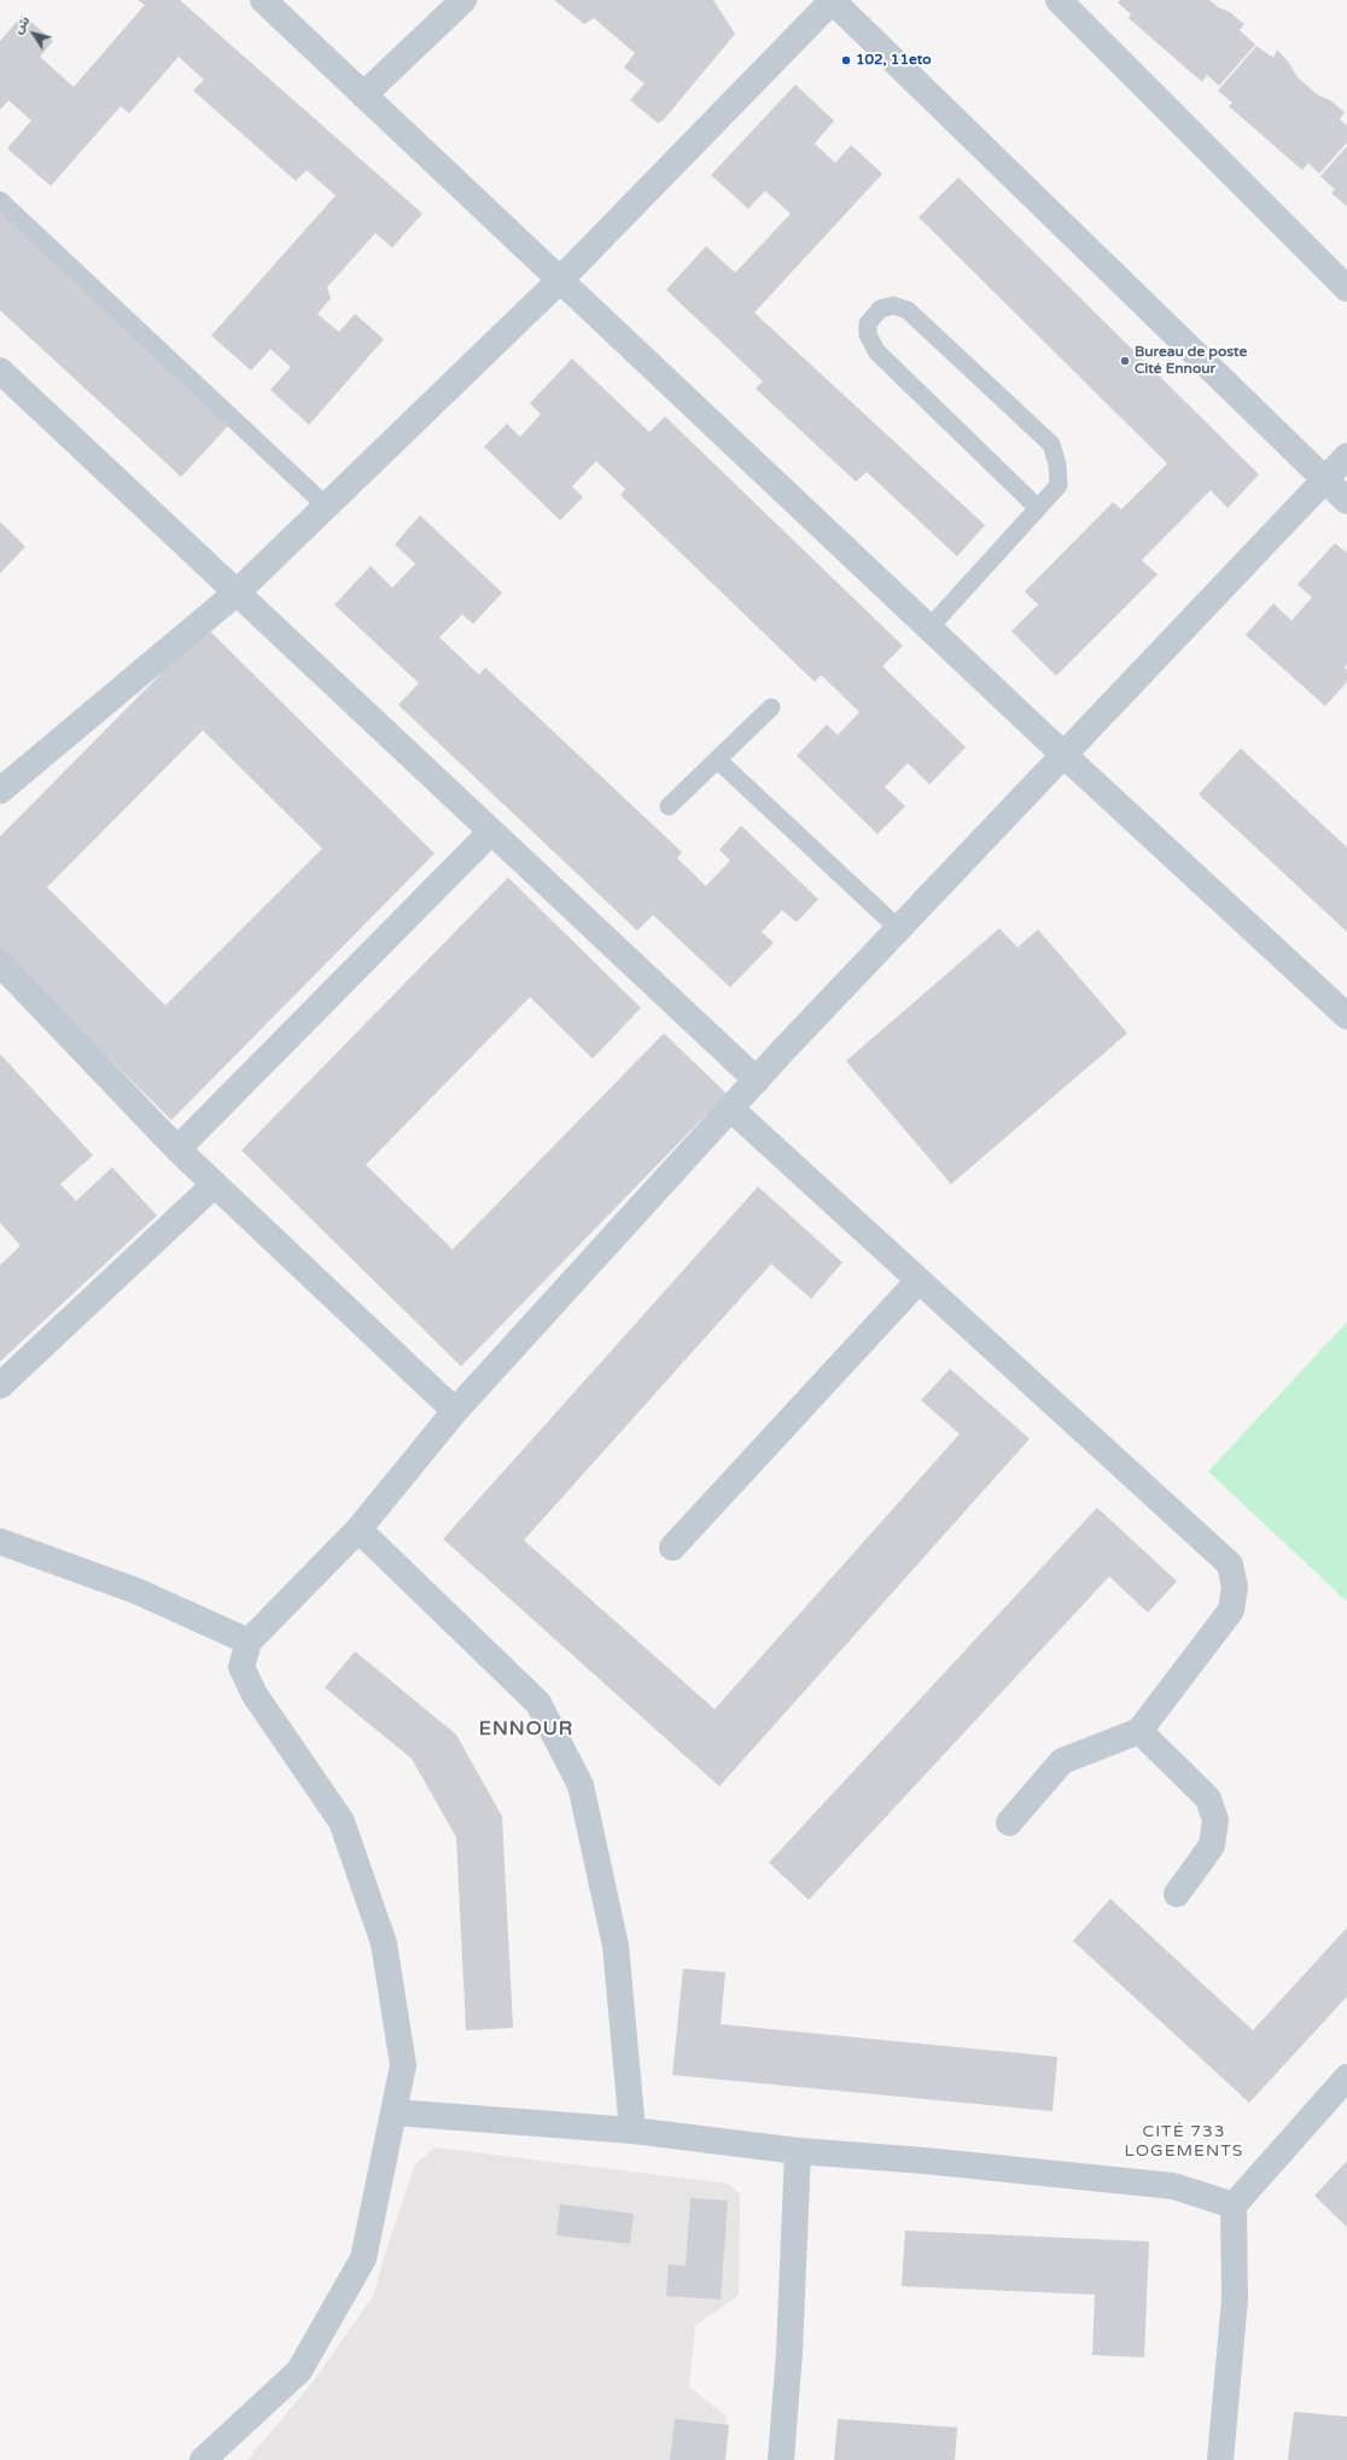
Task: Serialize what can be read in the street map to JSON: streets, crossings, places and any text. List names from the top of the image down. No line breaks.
{"districts":["ENNOUR","CITÉ 733 LOGEMENTS"],"places":["102, 11eto","Bureau de poste Cité Ennour"],"north":"top left"}
